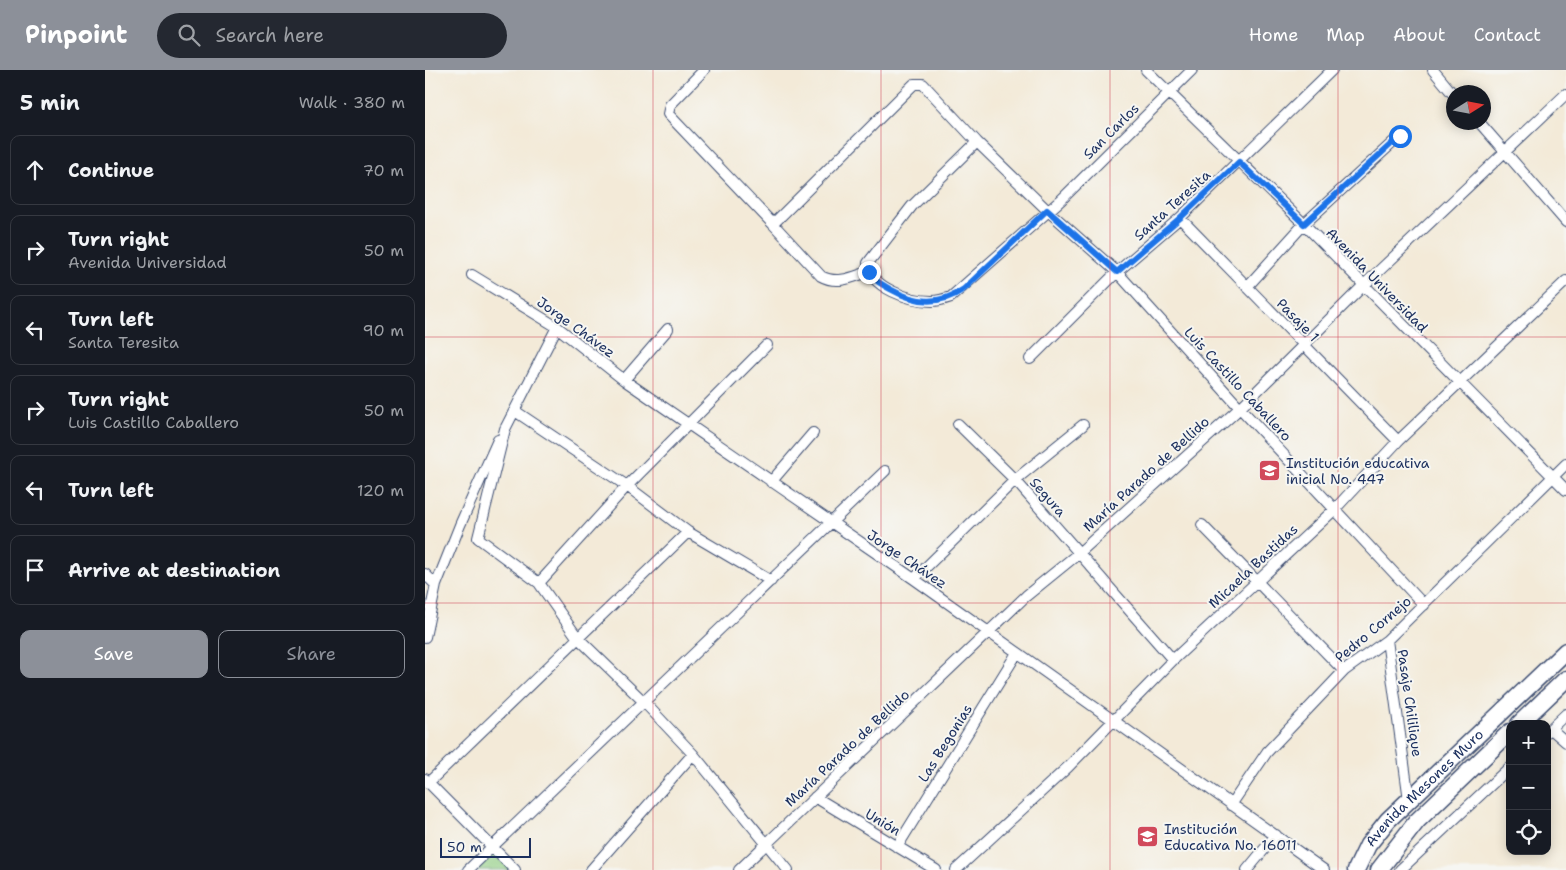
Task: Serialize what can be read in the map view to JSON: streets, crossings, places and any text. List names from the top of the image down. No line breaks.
{"streets":{"highway":["Avenida Mesones Muro"],"street":["San Carlos","Santa Teresita","Avenida Universidad","Pasaje 1","Jorge Chávez","Luis Castillo Caballero","María Parado de Bellido","Segura","Micaela Bastidas","Pedro Cornejo","Pasaje Chililique","Las Begonias","Unión"]},"crossings":[["San Carlos","Avenida Universidad"],["San Carlos","Luis Castillo Caballero"],["Santa Teresita","Avenida Universidad"],["Santa Teresita","Pasaje 1"],["Santa Teresita","Luis Castillo Caballero"],["Avenida Universidad","María Parado de Bellido"],["Avenida Universidad","Micaela Bastidas"],["Avenida Universidad","Pedro Cornejo"],["Pasaje 1","María Parado de Bellido"],["Pasaje 1","Micaela Bastidas"],["Jorge Chávez","María Parado de Bellido"],["Jorge Chávez","Micaela Bastidas"],["Jorge Chávez","Pedro Cornejo"],["Jorge Chávez","Las Begonias"],["Luis Castillo Caballero","María Parado de Bellido"],["Luis Castillo Caballero","Micaela Bastidas"],["Luis Castillo Caballero","Pedro Cornejo"],["María Parado de Bellido","Segura"],["María Parado de Bellido","Unión"],["Segura","Micaela Bastidas"],["Pedro Cornejo","Pasaje Chililique"],["Pasaje Chililique","Avenida Mesones Muro"],["Las Begonias","Unión"]],"places":{"school or university":["Institución educativa inicial No. 447","Institución Educativa No. 16011"]},"scale_bar":"50 m","north":"right","page":{"header":"Pinpoint","search":"Search here","nav":["Home","Map","About","Contact"],"heading":["5 min","Walk · 380 m"],"list":[["Continue","70 m"],["Turn right","Avenida Universidad","50 m"],["Turn left","Santa Teresita","90 m"],["Turn right","Luis Castillo Caballero","50 m"],["Turn left","120 m"],"Arrive at destination"],"buttons":["Save","Share"],"map_buttons":["+","−"],"scale":"50 m"}}
